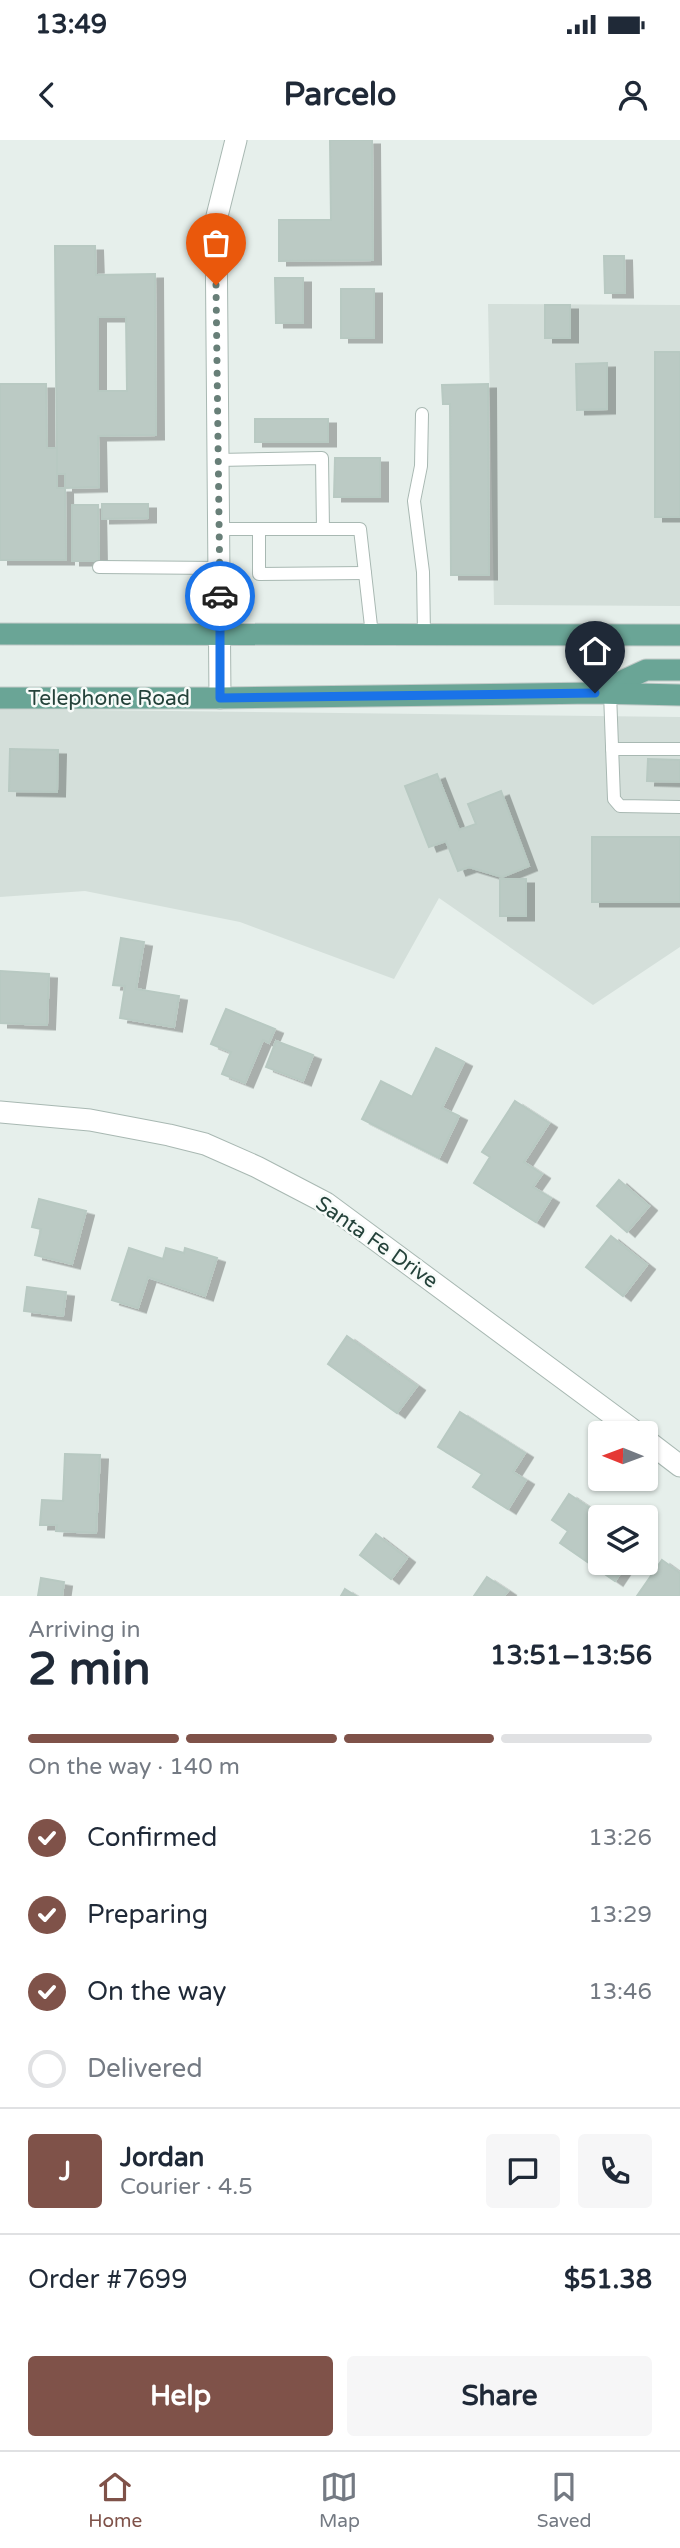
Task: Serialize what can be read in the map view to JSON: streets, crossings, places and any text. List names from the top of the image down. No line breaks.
{"streets":{"main road":["Telephone Road"],"street":["Santa Fe Drive"]},"north":"left","page":{"status":"13:49","header":"Parcelo","heading":["2 min","Arriving in","13:51–13:56"],"panel":["Jordan","Courier · 4.5","Order #7699","$51.38"],"bar":"On the way · 140 m","list":[["Confirmed","13:26"],["Preparing","13:29"],["On the way","13:46"],"Delivered"],"round":"J","buttons":["Help","Share"],"tabs":["Home","Map","Saved"]}}
